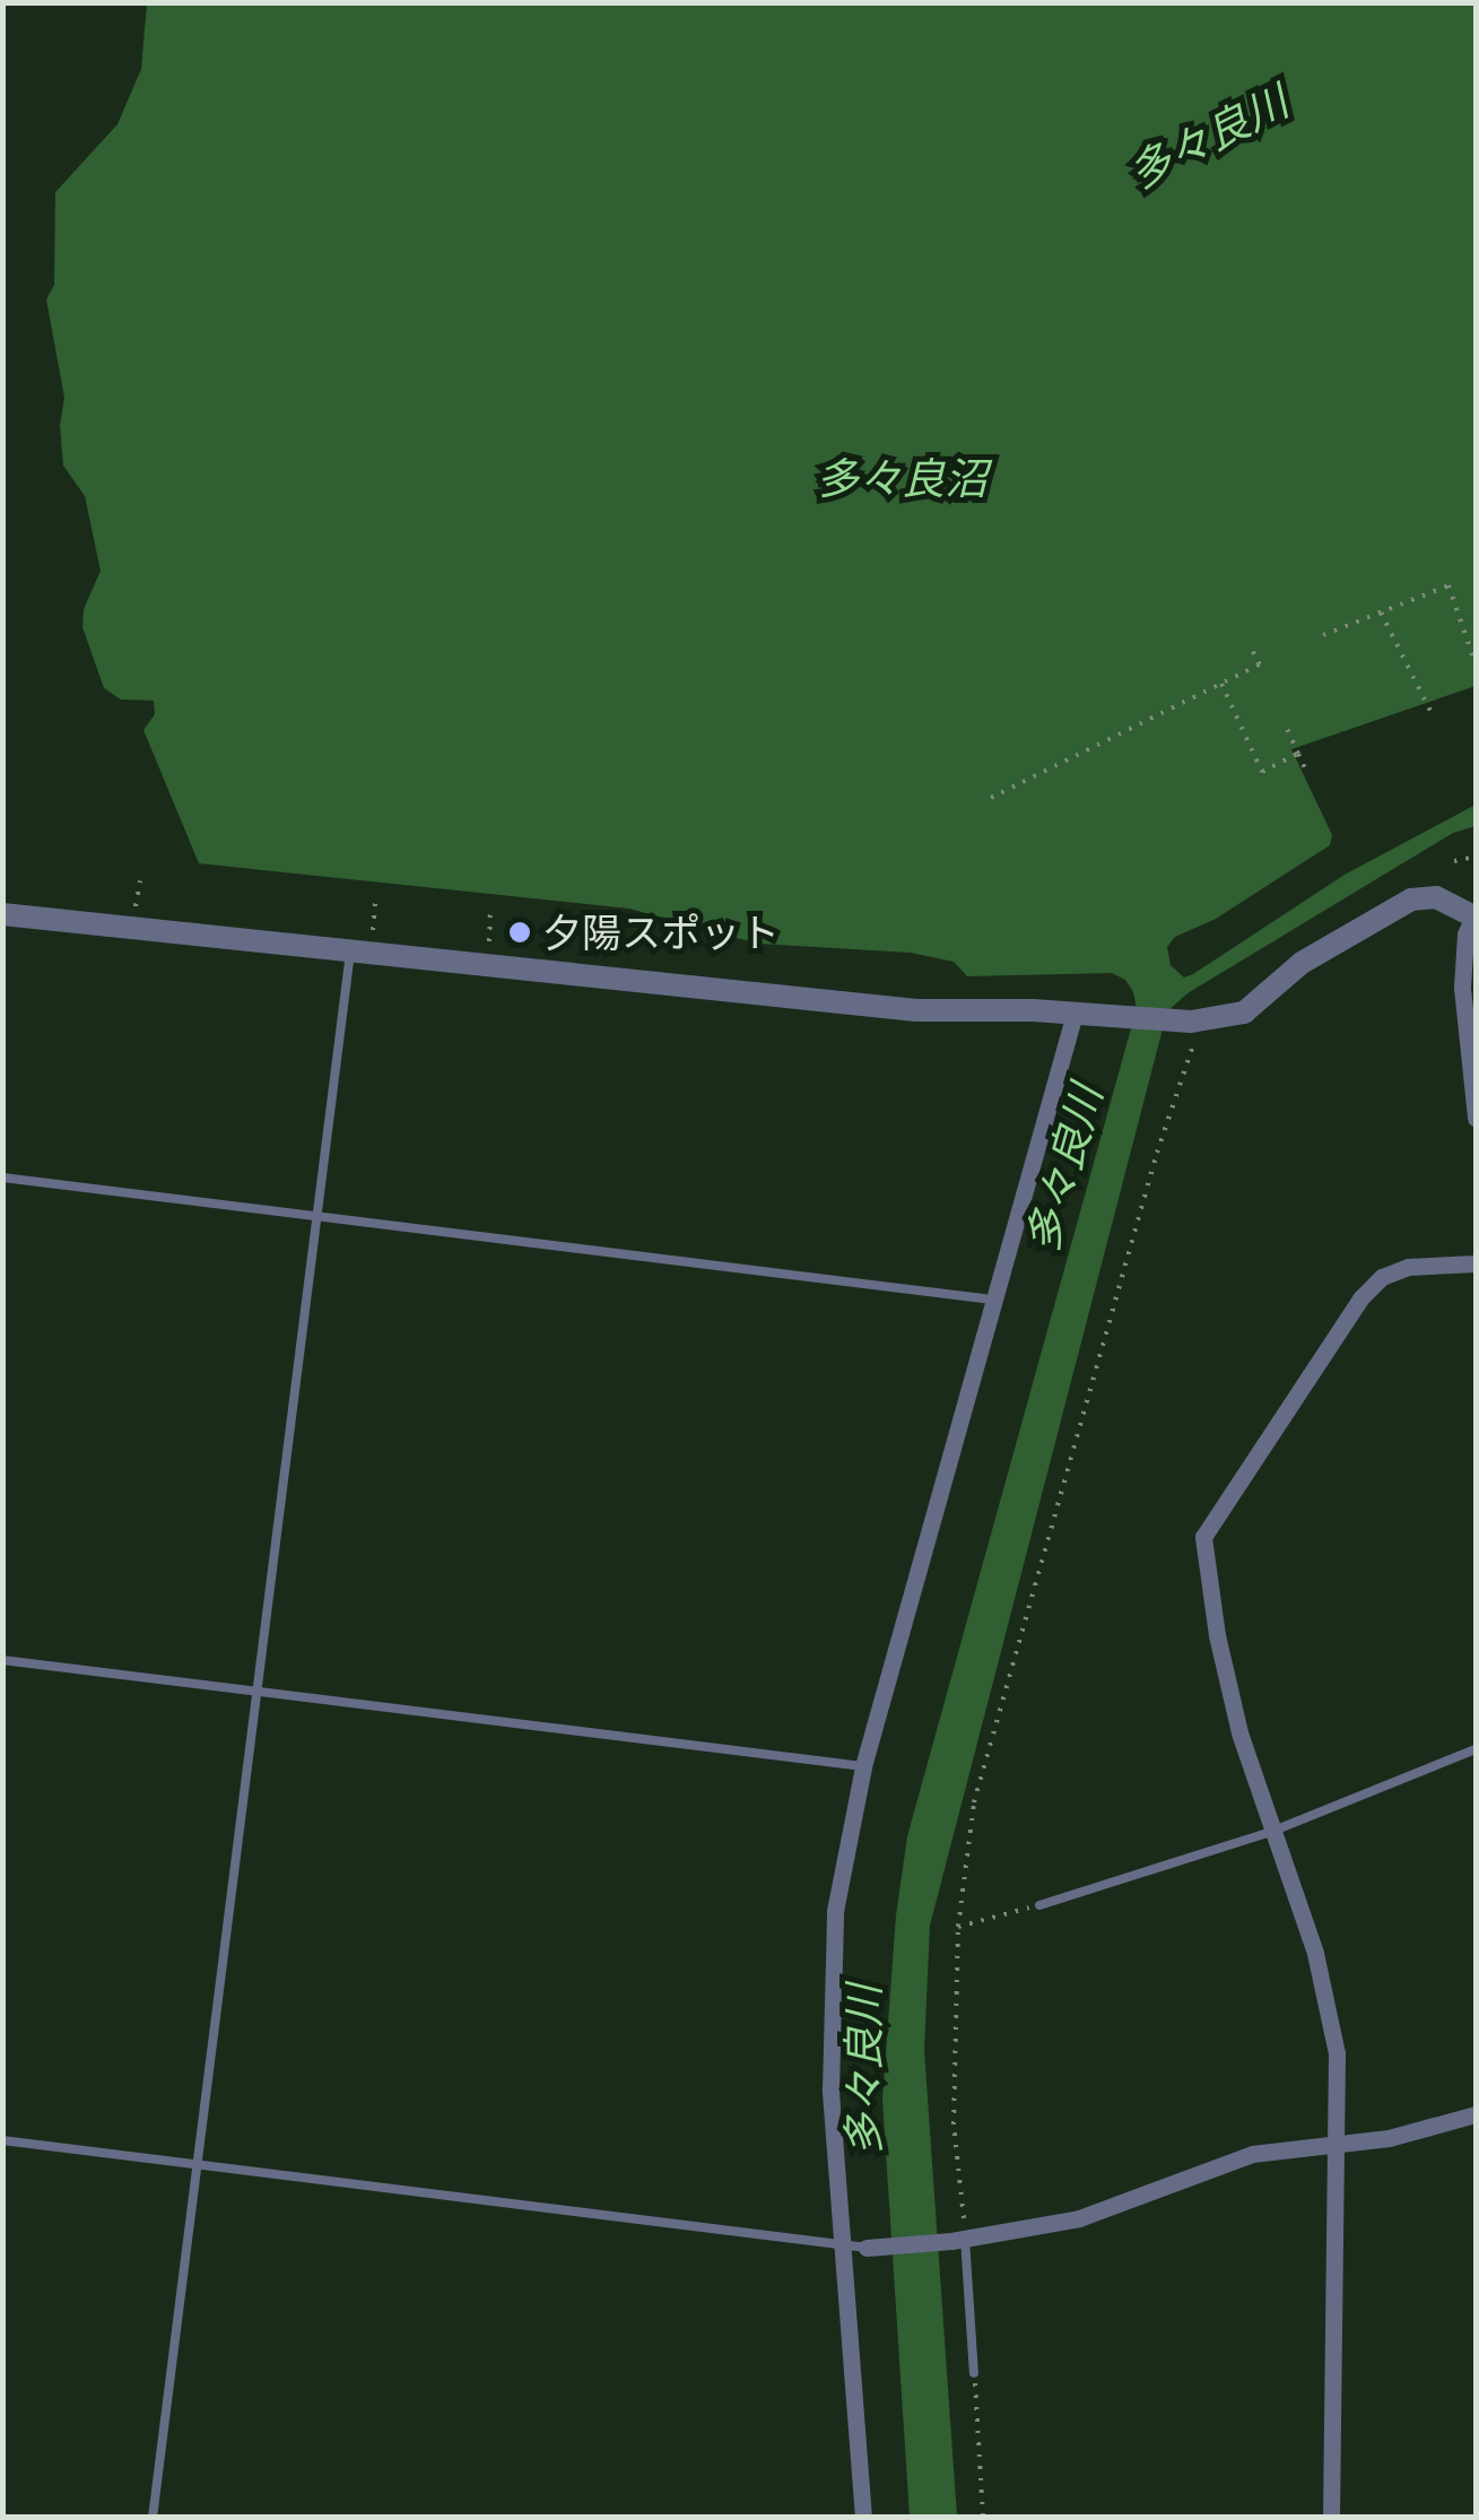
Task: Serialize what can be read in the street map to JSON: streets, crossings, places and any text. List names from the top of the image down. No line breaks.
{"water":["多々良川","多々良沼"],"places":["夕陽スポット"]}
